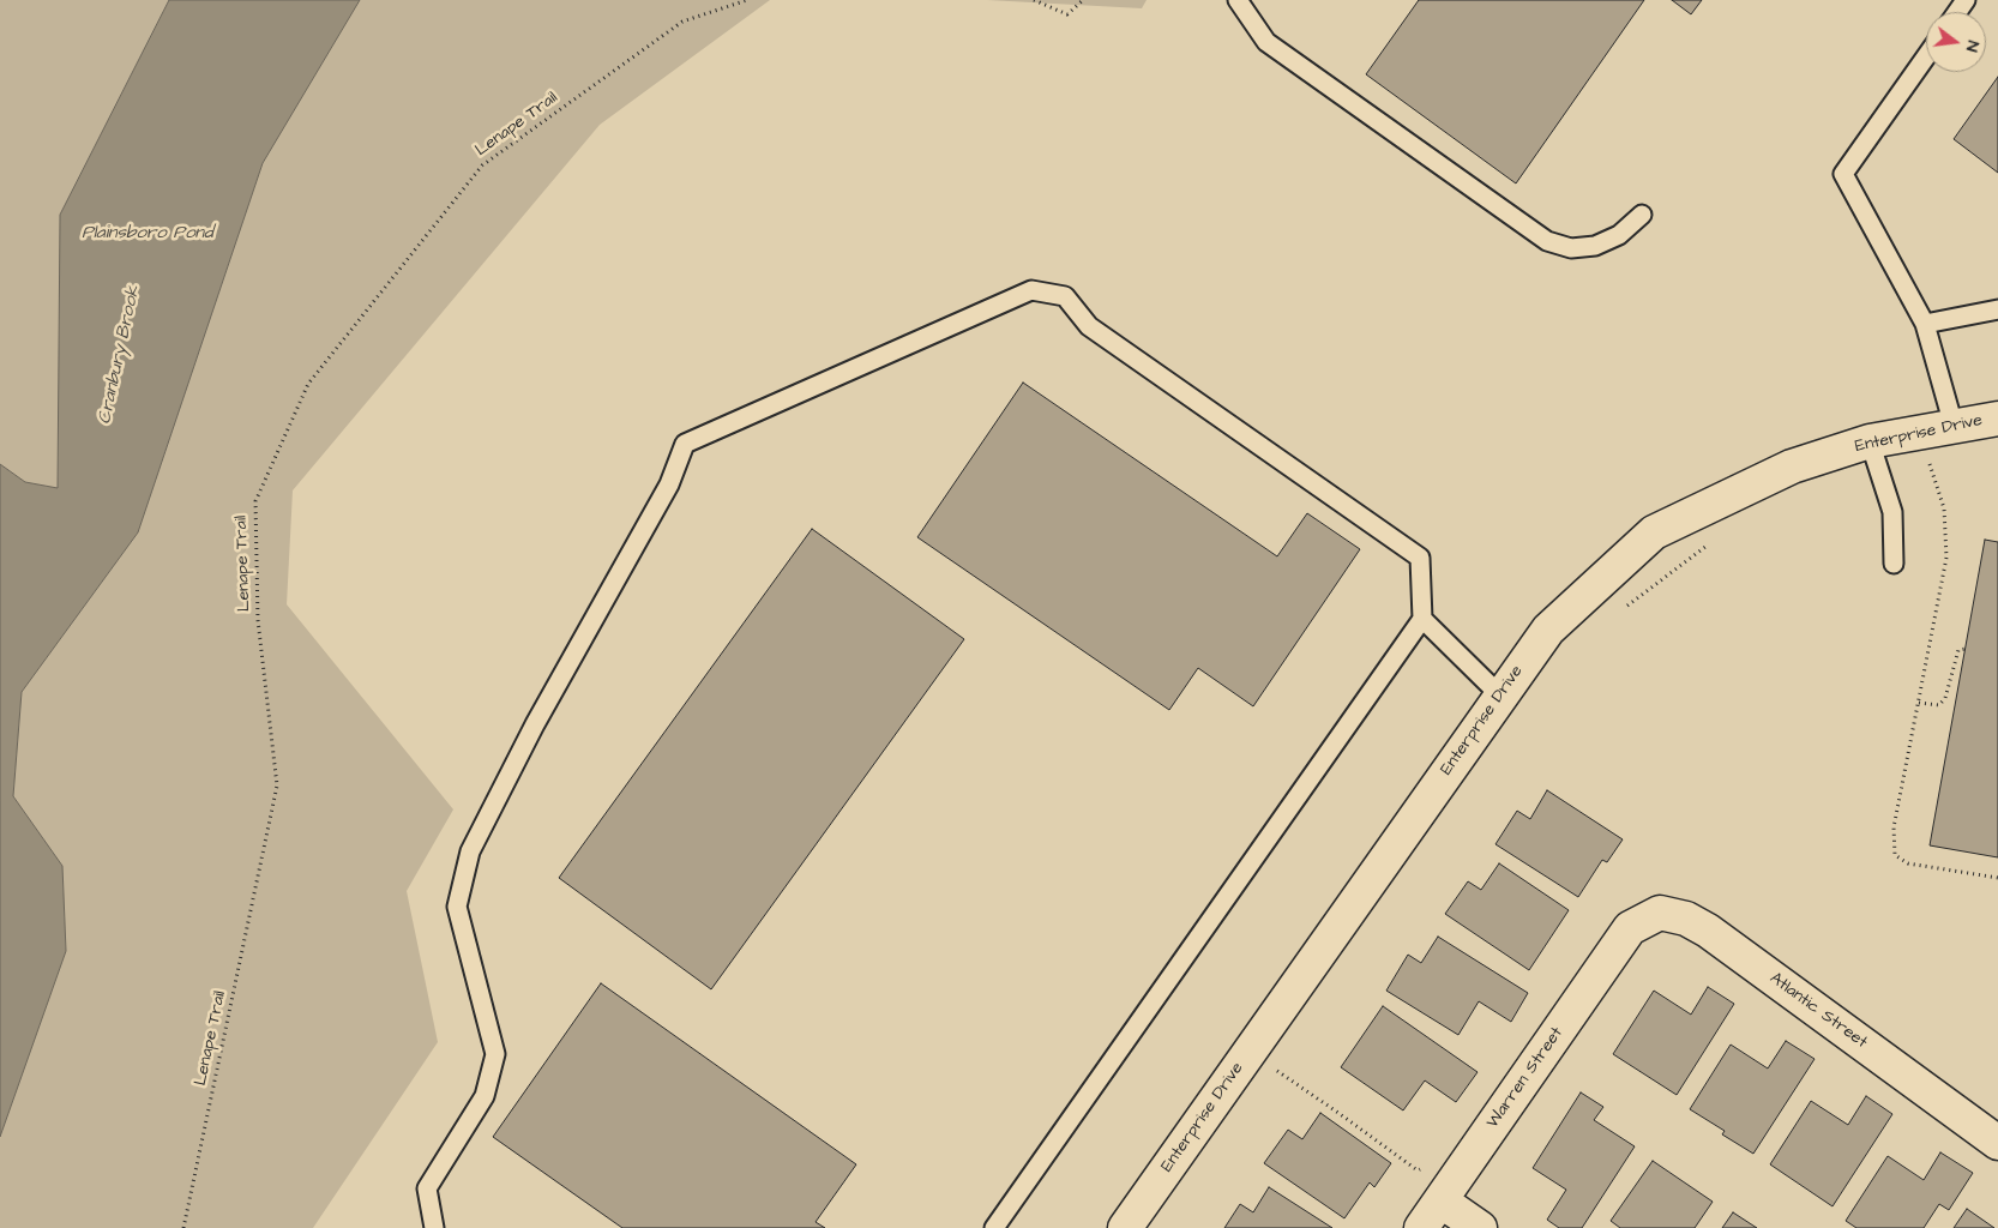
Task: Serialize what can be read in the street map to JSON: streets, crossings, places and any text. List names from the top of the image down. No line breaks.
{"streets":{"street":["Enterprise Drive","Atlantic Street","Warren Street"],"path":["Lenape Trail"]},"crossings":[["Atlantic Street","Warren Street"]],"water":["Plainsboro Pond","Cranbury Brook"],"north":"right"}
